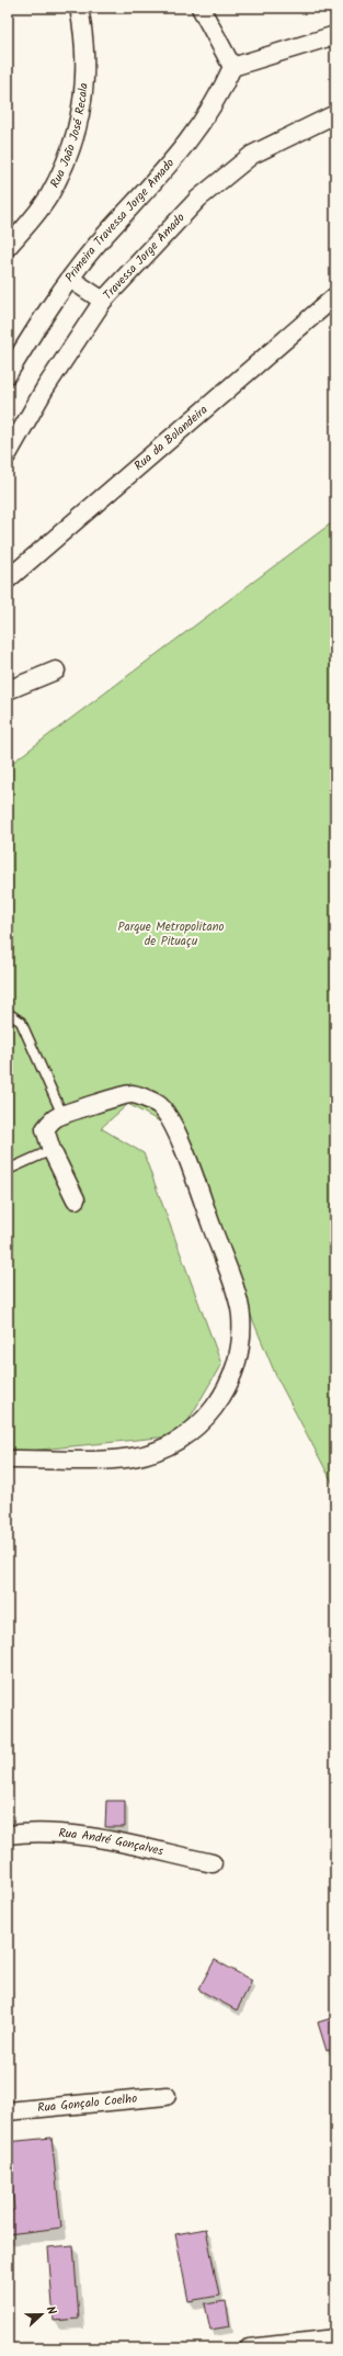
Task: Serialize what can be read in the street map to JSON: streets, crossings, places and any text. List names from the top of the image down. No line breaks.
{"streets":{"street":["Rua João José Recala","Primeira Travessa Jorge Amado","Travessa Jorge Amado","Rua da Bolandeira","Rua André Gonçalves","Rua Gonçalo Coelho"]},"parks":["Parque Metropolitano de Pituaçu"],"north":"right"}
